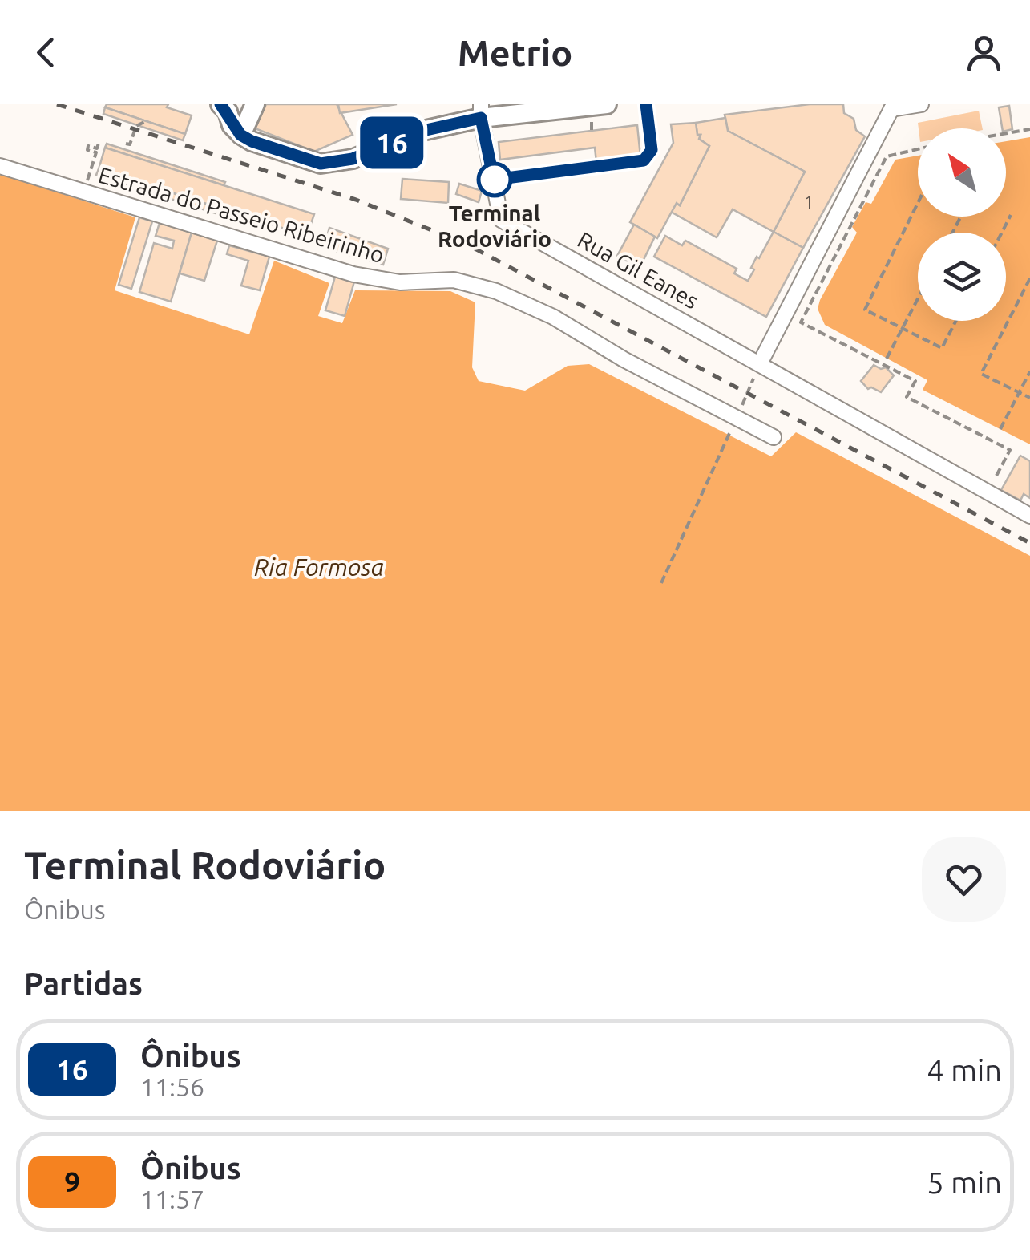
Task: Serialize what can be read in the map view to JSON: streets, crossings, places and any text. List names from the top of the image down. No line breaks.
{"streets":{"street":["Estrada do Passeio Ribeirinho","Rua Gil Eanes"]},"water":["Ria Formosa"],"places":["Terminal Rodoviário"],"lines":["bus line 16"],"house_numbers":["1"],"north":"top left","page":{"header":"Metrio","on_map":"16","heading":[["Terminal Rodoviário","Ônibus"],"Partidas"],"list":[{"mark":"16","name":"Ônibus","note":"11:56","value":"4 min"},{"mark":"9","name":"Ônibus","note":"11:57","value":"5 min"}]}}
